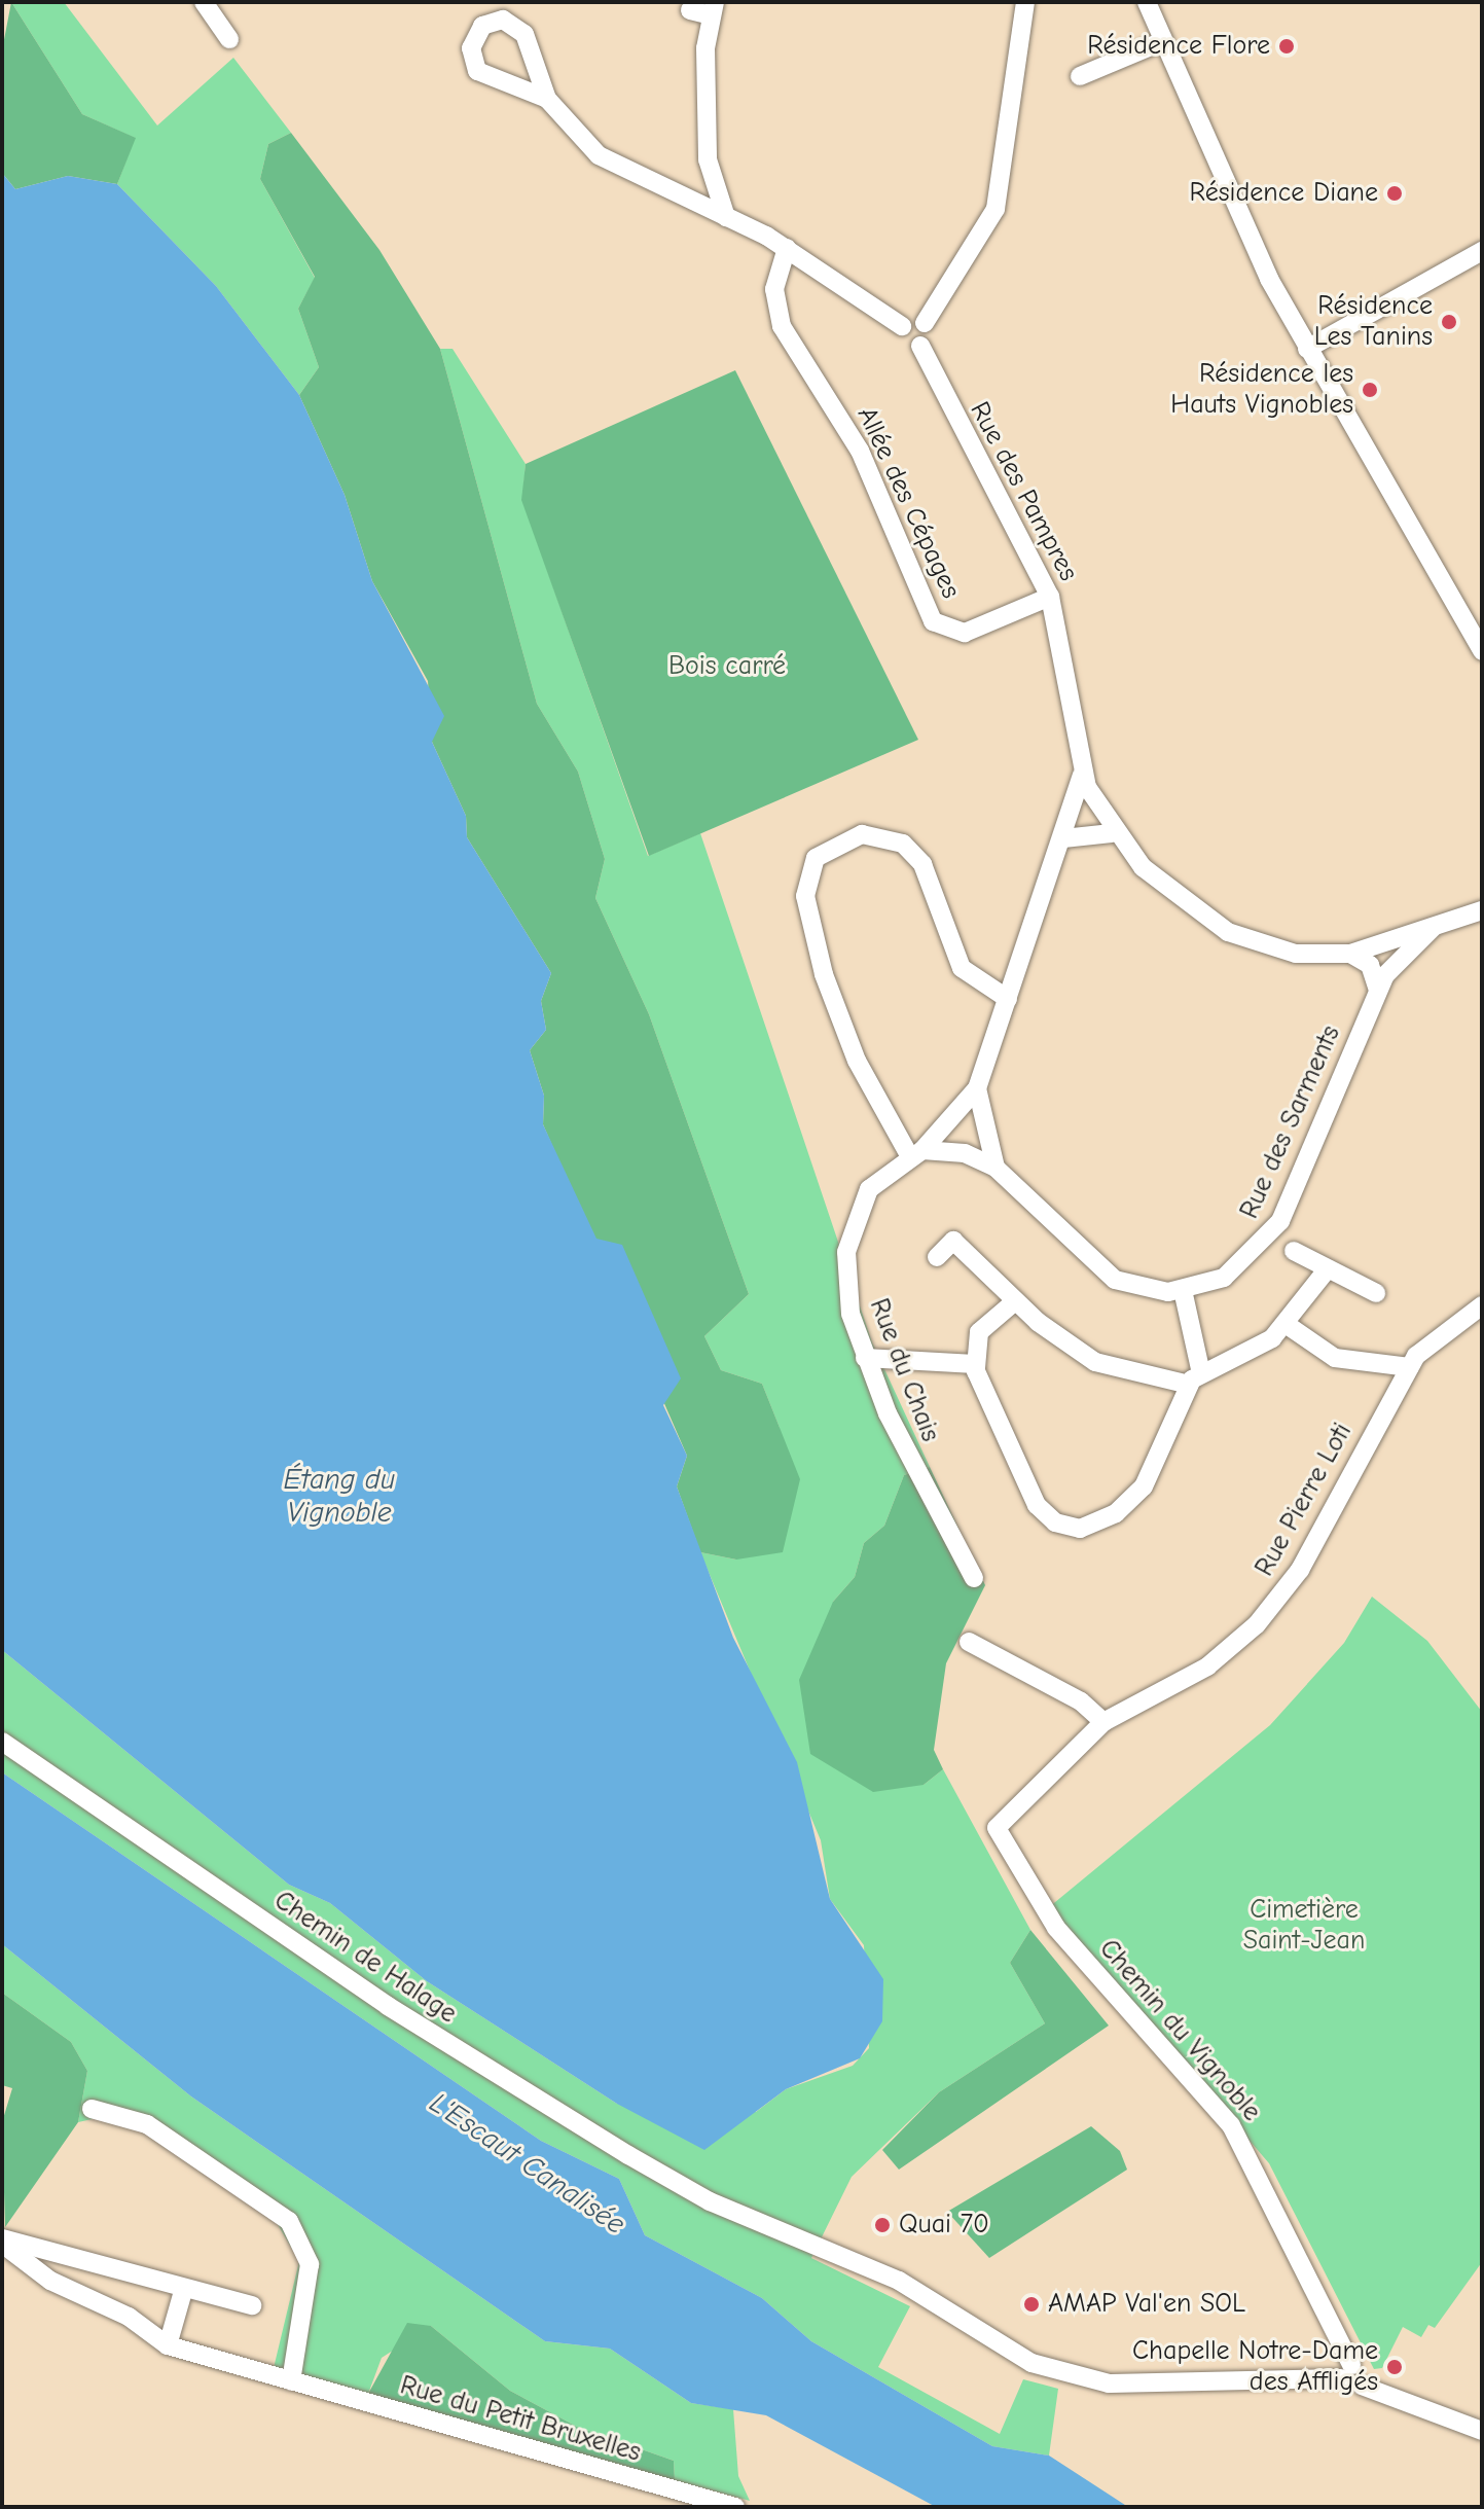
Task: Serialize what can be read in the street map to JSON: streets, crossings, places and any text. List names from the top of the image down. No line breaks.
{"streets":{"street":["Rue des Pampres","Allée des Cépages","Rue des Sarments","Rue du Chais","Rue Pierre Loti","Chemin de Halage","Chemin du Vignoble","Rue du Petit Bruxelles"]},"crossings":[["Rue des Pampres","Allée des Cépages"],["Rue des Pampres","Rue des Sarments"],["Rue des Pampres","Rue du Chais"],["Rue Pierre Loti","Chemin du Vignoble"],["Chemin de Halage","Chemin du Vignoble"]],"water":["Étang du Vignoble","L'Escaut Canalisée"],"parks":["Bois carré","Cimetière Saint-Jean"],"places":["Résidence Flore","Résidence Diane","Résidence Les Tanins","Résidence les Hauts Vignobles","Quai 70","AMAP Val'en SOL","Chapelle Notre-Dame des Affligés"]}
